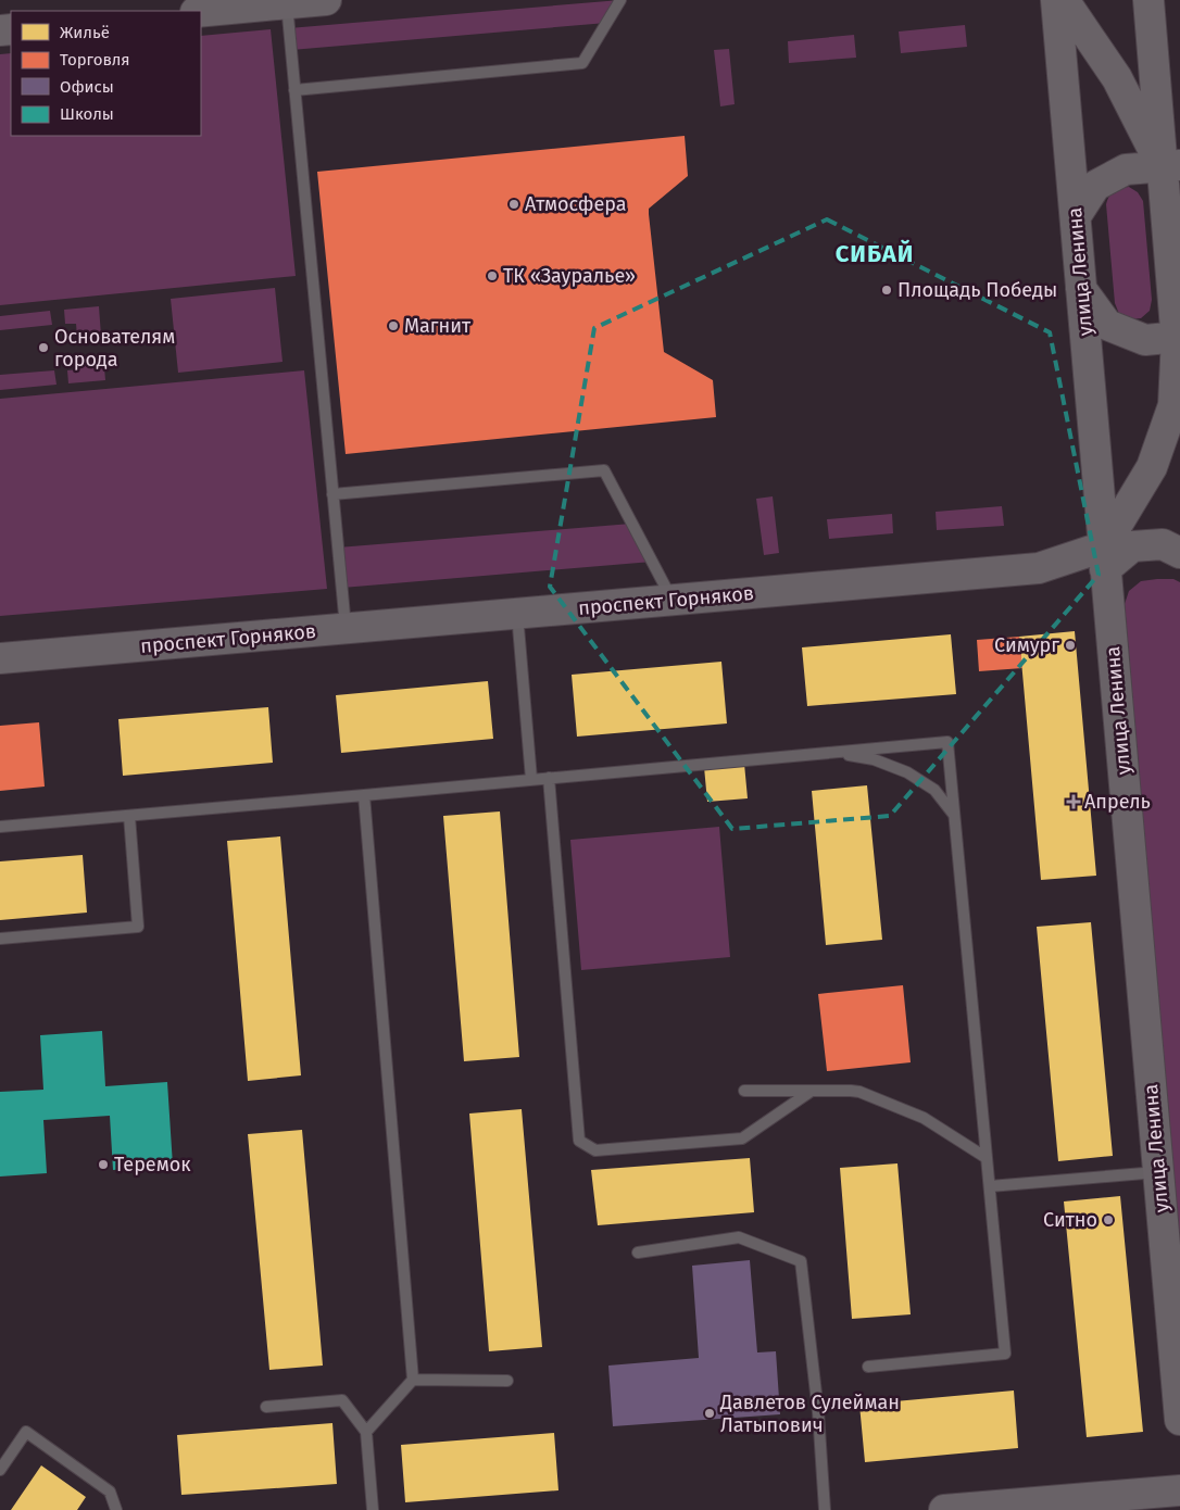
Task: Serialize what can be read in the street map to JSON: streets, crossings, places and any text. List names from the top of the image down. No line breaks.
{"streets":{"main road":["улица Ленина","проспект Горняков"]},"crossings":[["улица Ленина","проспект Горняков"]],"districts":["СИБАЙ"],"places":{"other":["Атмосфера","ТК «Зауралье»","Площадь Победы","Магнит","Основателям города","Симург","Теремок","Ситно","Давлетов Сулейман Латыпович"],"health":["Апрель"]},"legend":["Жильё","Торговля","Офисы","Школы"]}
